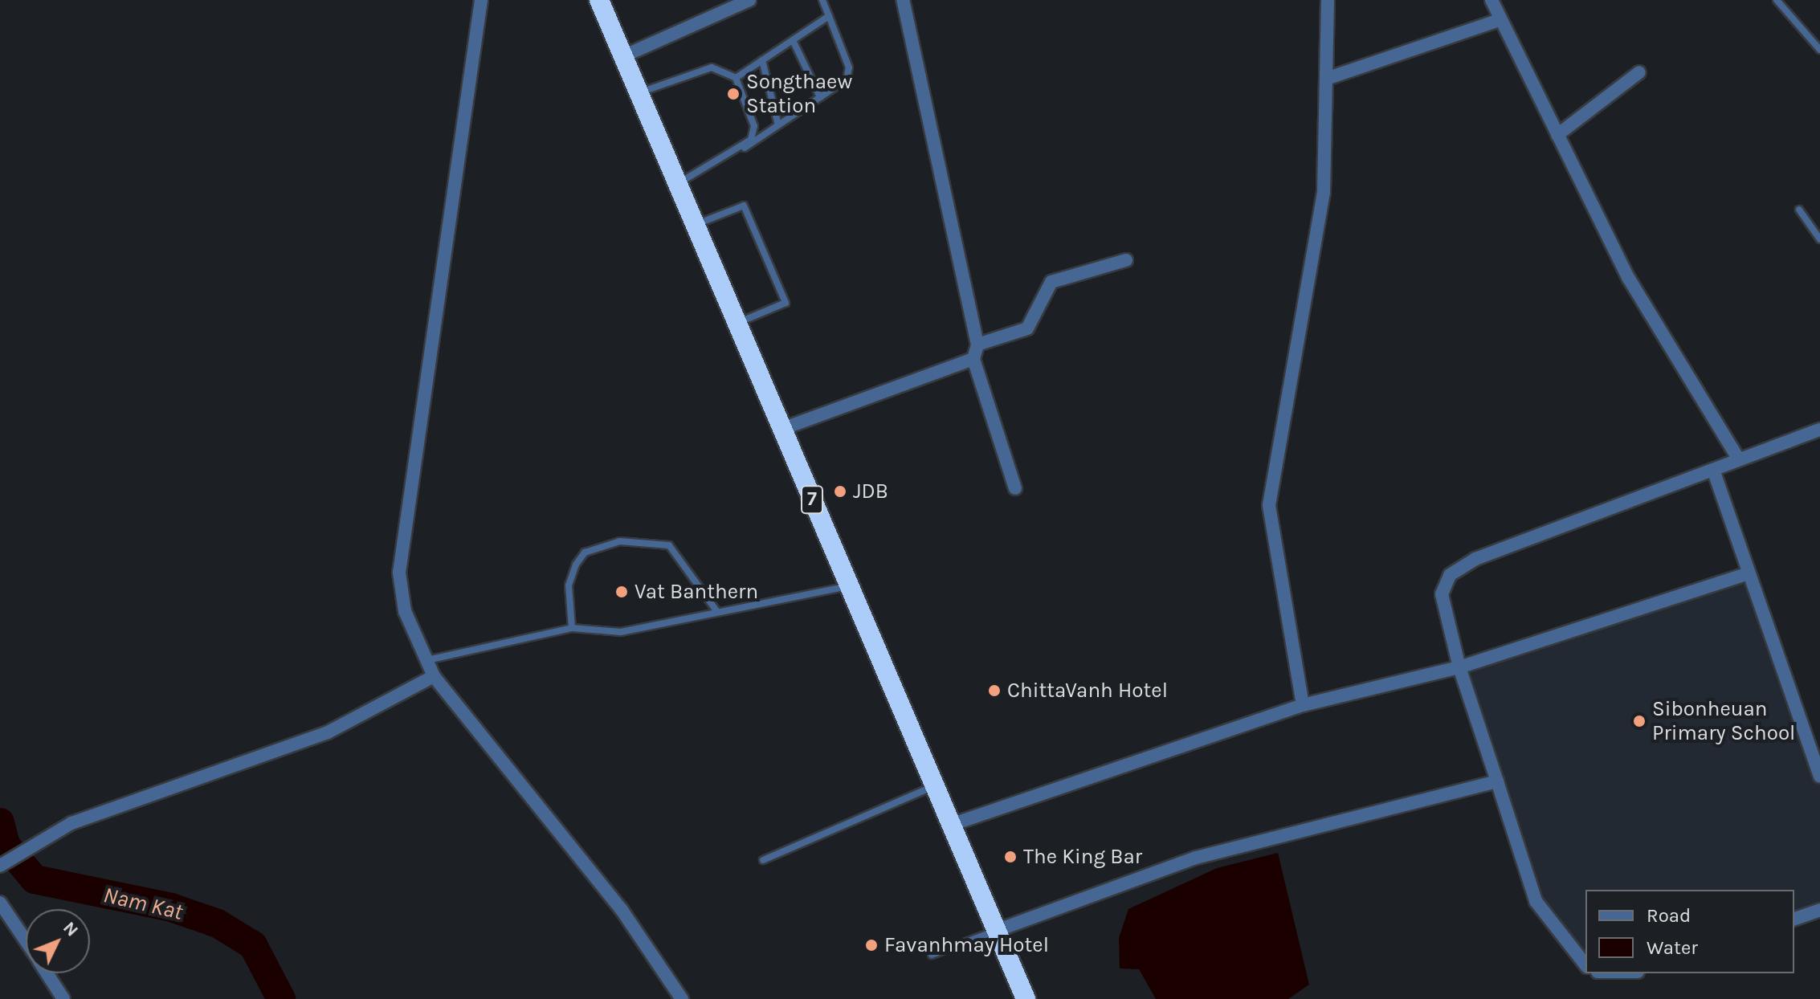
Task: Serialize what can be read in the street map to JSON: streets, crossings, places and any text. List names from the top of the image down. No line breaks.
{"streets":{"highway":["7"]},"water":["Nam Kat"],"places":["Songthaew Station","JDB","Vat Banthern","ChittaVanh Hotel","Sibonheuan Primary School","The King Bar","Favanhmay Hotel"],"legend":["Road","Water"],"north":"top right"}
